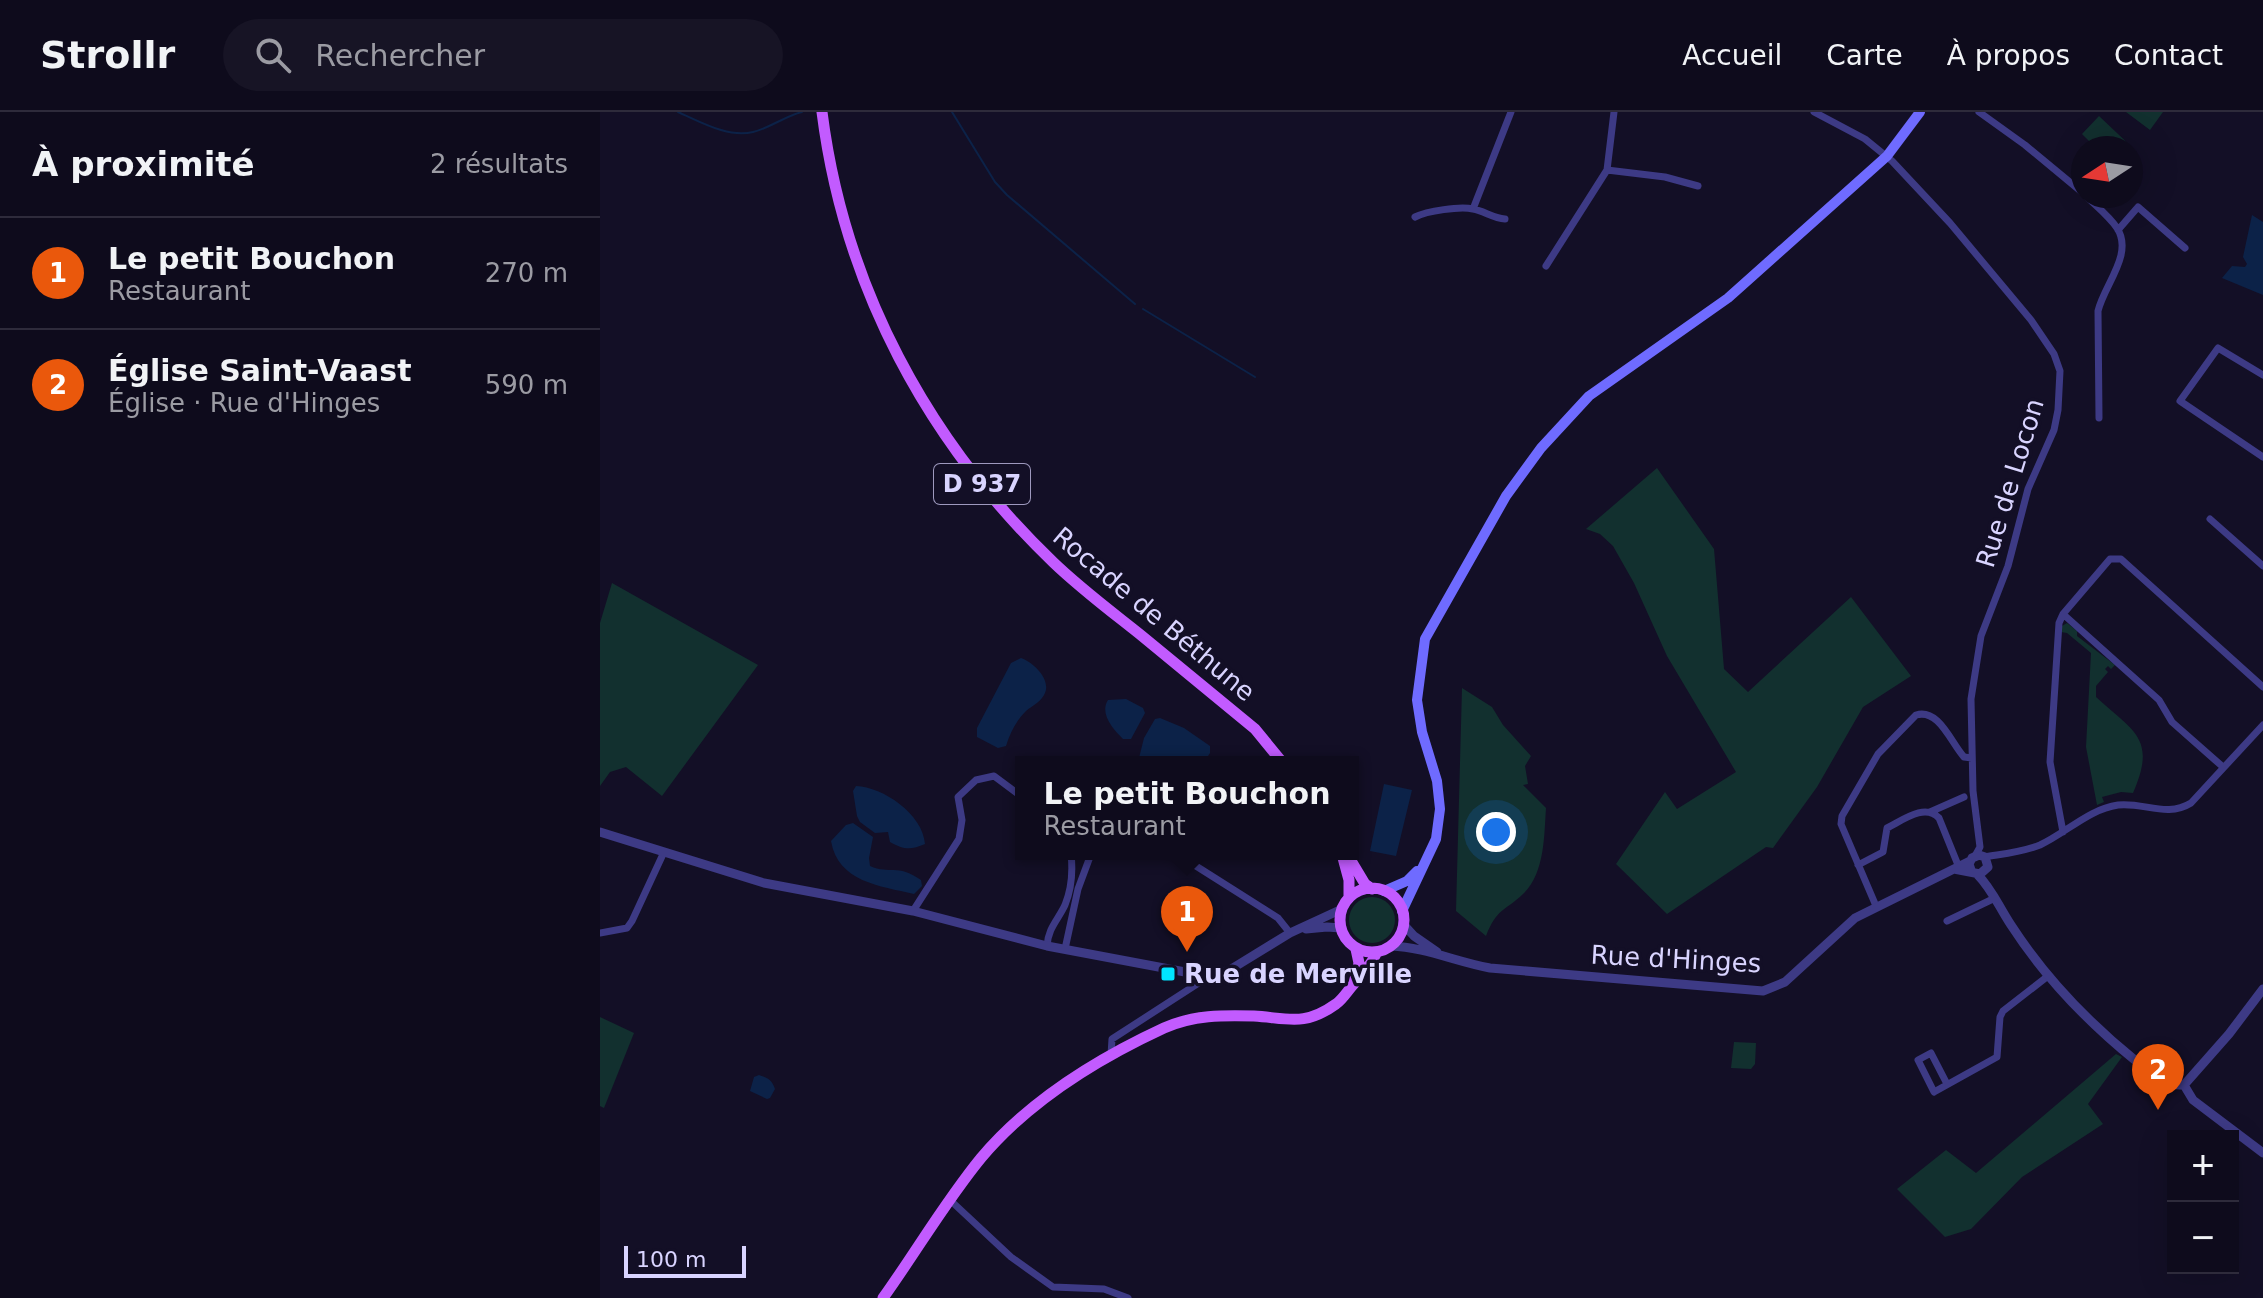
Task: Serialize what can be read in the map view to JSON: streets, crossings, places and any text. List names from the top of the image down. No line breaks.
{"streets":{"main road":["D 937","Rocade de Béthune"],"street":["Rue de Locon","Rue d'Hinges"]},"crossings":[["Rue de Locon","Rue d'Hinges"]],"places":{"transit":["Rue de Merville"]},"scale_bar":"100 m","north":"left","page":{"header":"Strollr","search":"Rechercher","nav":["Accueil","Carte","À propos","Contact"],"heading":["À proximité","2 résultats"],"list":[{"mark":"1","name":"Le petit Bouchon","note":"Restaurant","value":"270 m"},{"mark":"2","name":"Église Saint-Vaast","note":"Église · Rue d'Hinges","value":"590 m"}],"popup":["Le petit Bouchon","Restaurant"],"pins":["1","2"],"map_buttons":["+","−"],"scale":"100 m"}}
